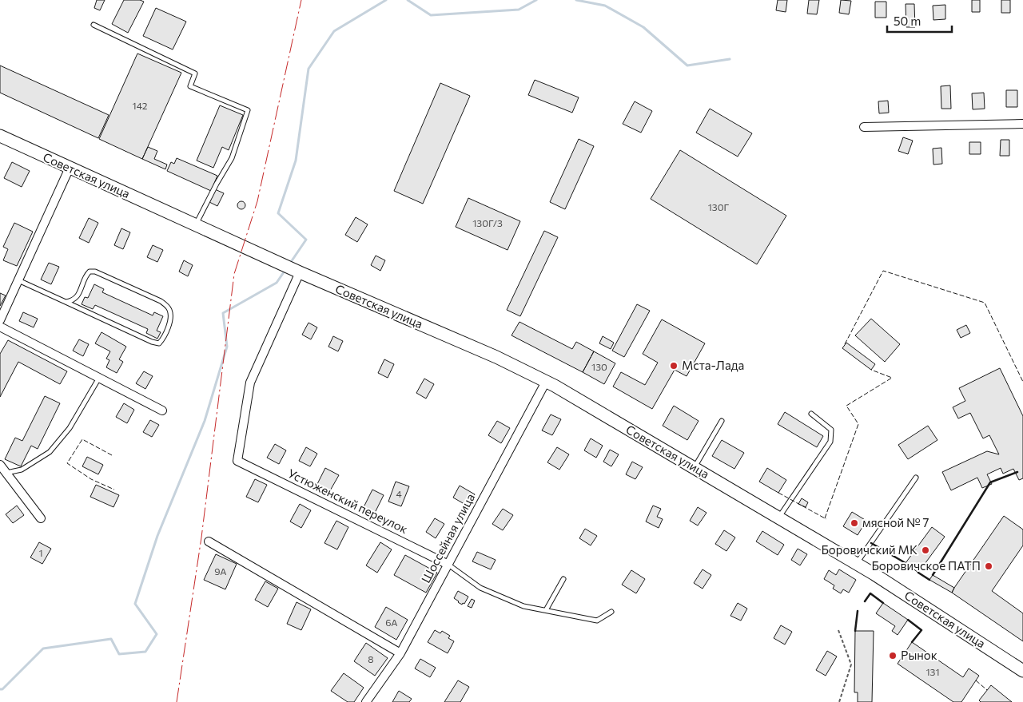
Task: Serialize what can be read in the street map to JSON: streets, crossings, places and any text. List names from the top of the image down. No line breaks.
{"streets":{"main road":["Советская улица"],"street":["Устюженский переулок","Шоссейная улица"]},"crossings":[["Советская улица","Устюженский переулок"],["Советская улица","Шоссейная улица"],["Устюженский переулок","Шоссейная улица"]],"places":["Мста-Лада","мясной № 7","Боровичский МК","Боровичское ПАТП","Рынок"],"house_numbers":["142","130Г","130Г/3","130","4","1","9А","6А","8","131"],"scale_bar":"50 m"}
